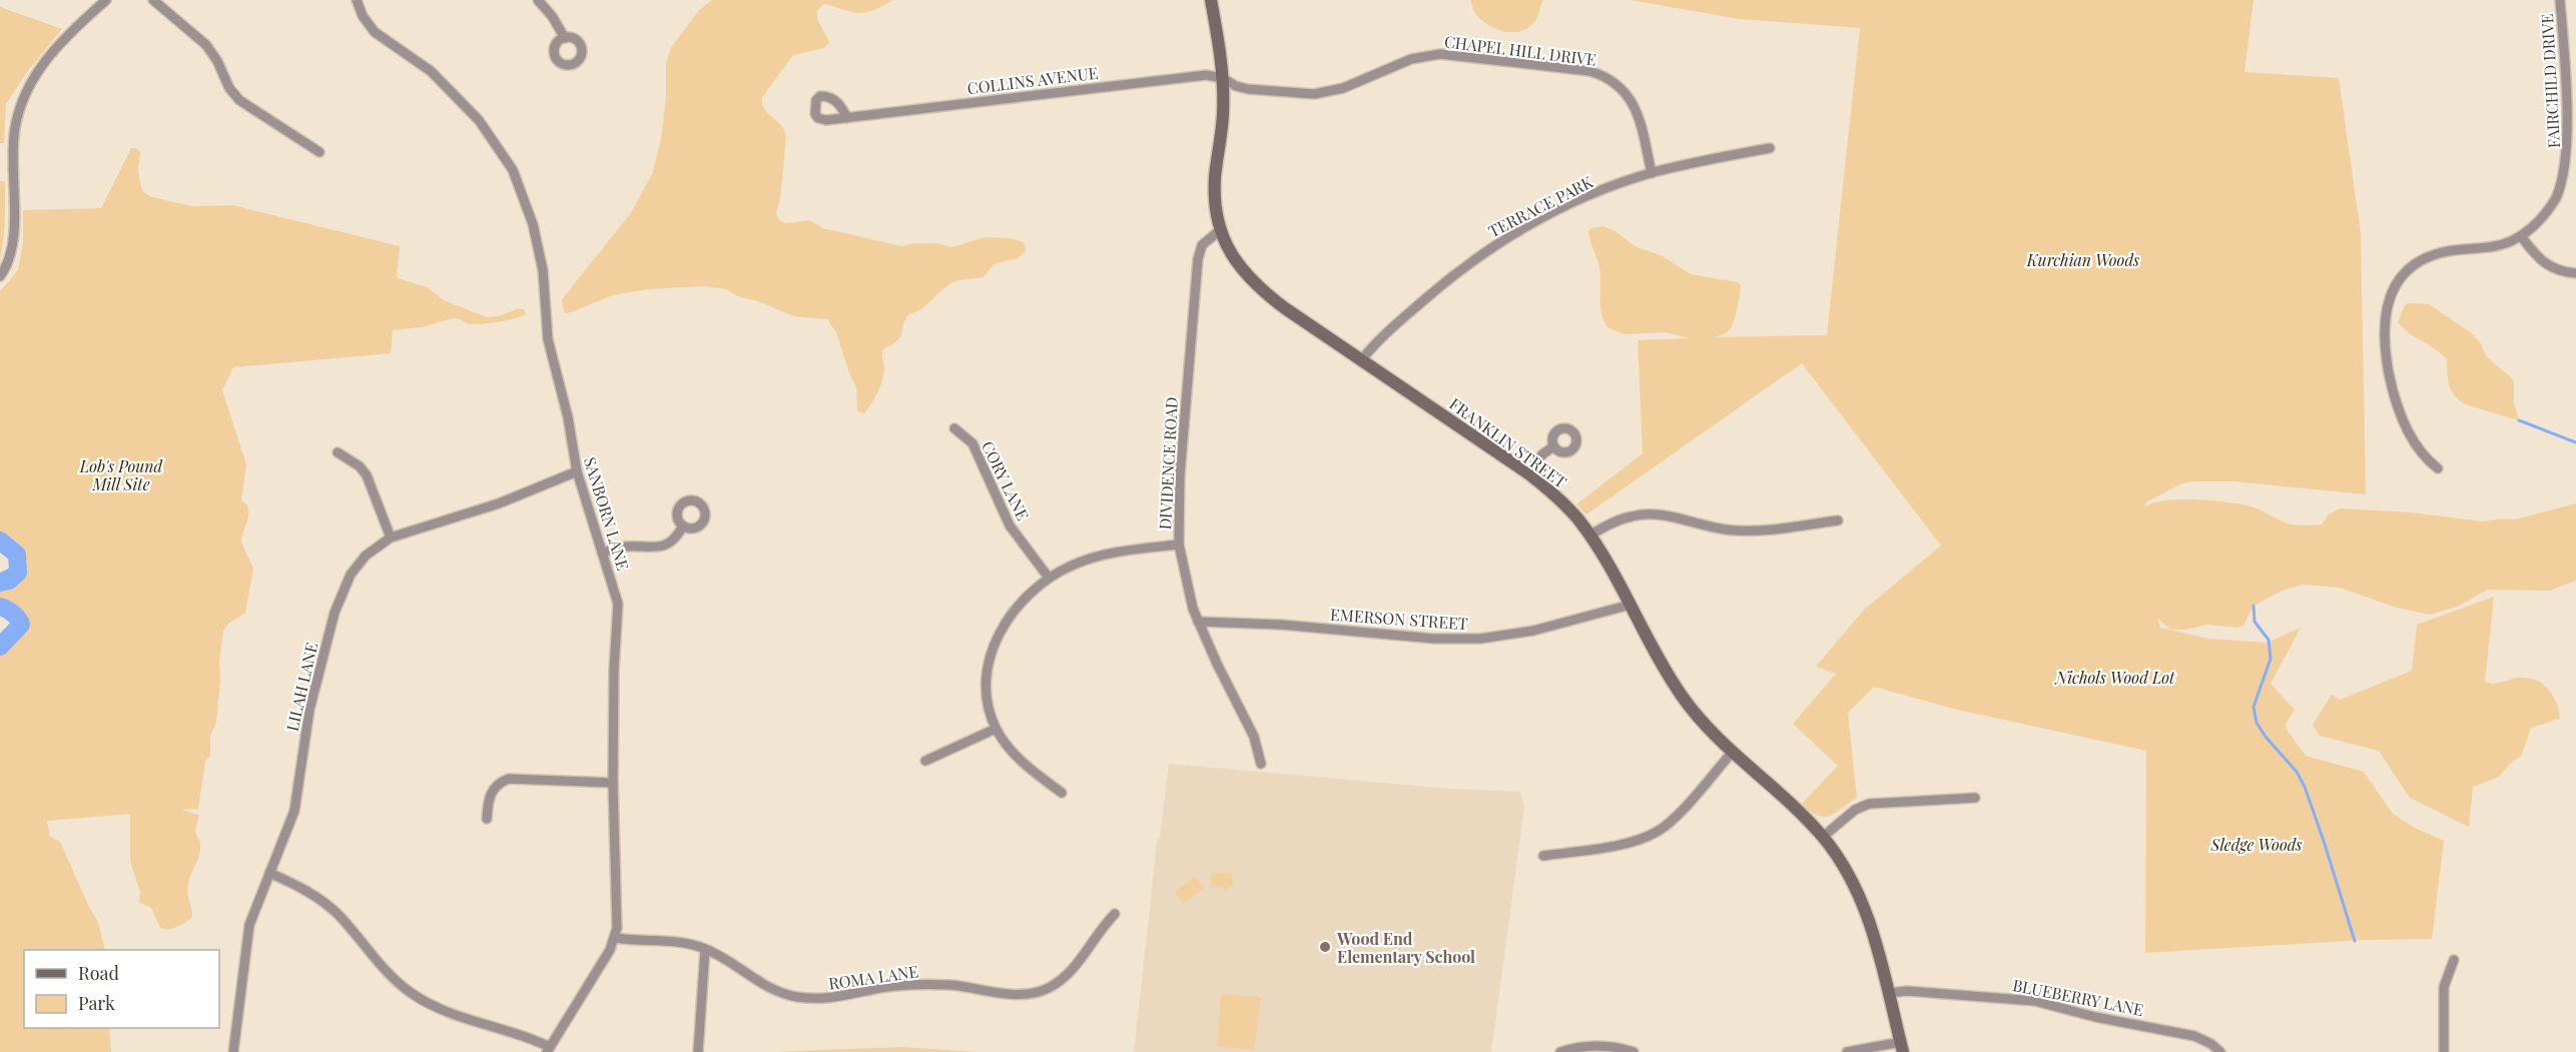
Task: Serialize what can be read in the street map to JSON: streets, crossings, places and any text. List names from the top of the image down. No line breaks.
{"streets":{"main road":["FRANKLIN STREET"],"street":["CHAPEL HILL DRIVE","COLLINS AVENUE","FAIRCHILD DRIVE","TERRACE PARK","DIVIDENCE ROAD","CORY LANE","SANBORN LANE","EMERSON STREET","LILAH LANE","ROMA LANE","BLUEBERRY LANE"]},"crossings":[["CHAPEL HILL DRIVE","COLLINS AVENUE"],["CHAPEL HILL DRIVE","TERRACE PARK"],["CHAPEL HILL DRIVE","FRANKLIN STREET"],["COLLINS AVENUE","FRANKLIN STREET"],["TERRACE PARK","FRANKLIN STREET"],["FRANKLIN STREET","DIVIDENCE ROAD"],["FRANKLIN STREET","EMERSON STREET"],["FRANKLIN STREET","BLUEBERRY LANE"],["DIVIDENCE ROAD","EMERSON STREET"],["SANBORN LANE","LILAH LANE"],["SANBORN LANE","ROMA LANE"]],"parks":["Kurchian Woods","Lob's Pound Mill Site","Nichols Wood Lot","Sledge Woods"],"places":["Wood End Elementary School"],"legend":["Road","Park"]}
